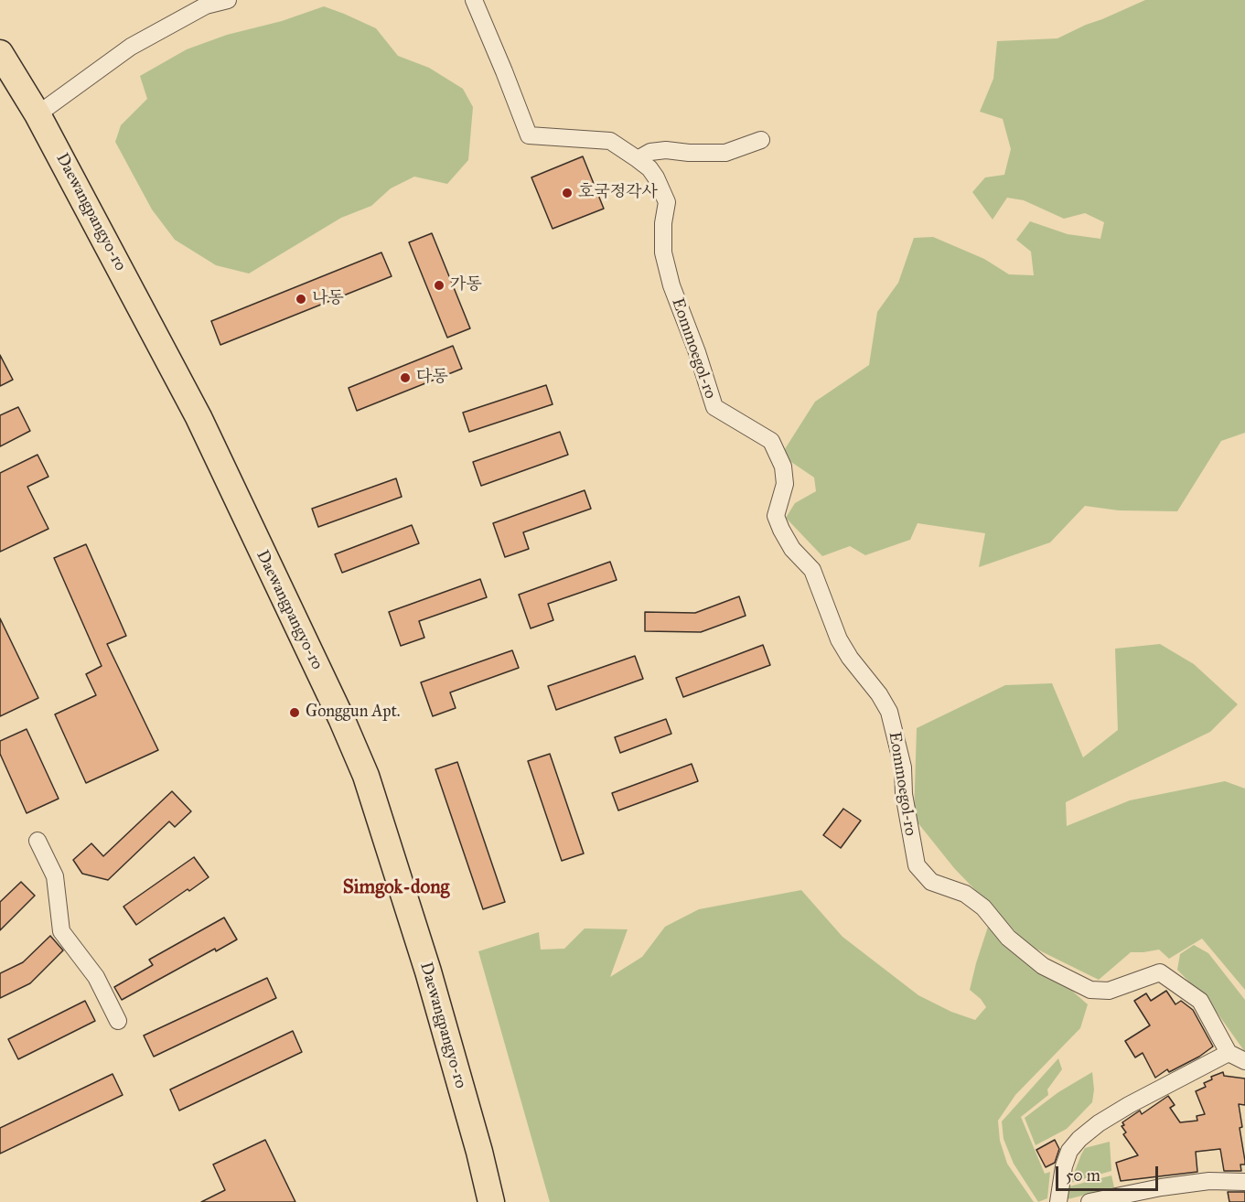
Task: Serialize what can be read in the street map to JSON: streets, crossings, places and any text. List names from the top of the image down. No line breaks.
{"streets":{"main road":["Daewangpangyo-ro"],"street":["Eommoegol-ro"]},"districts":["Simgok-dong"],"places":["호국정각사","가동","나동","다동","Gonggun Apt."],"scale_bar":"50 m"}
